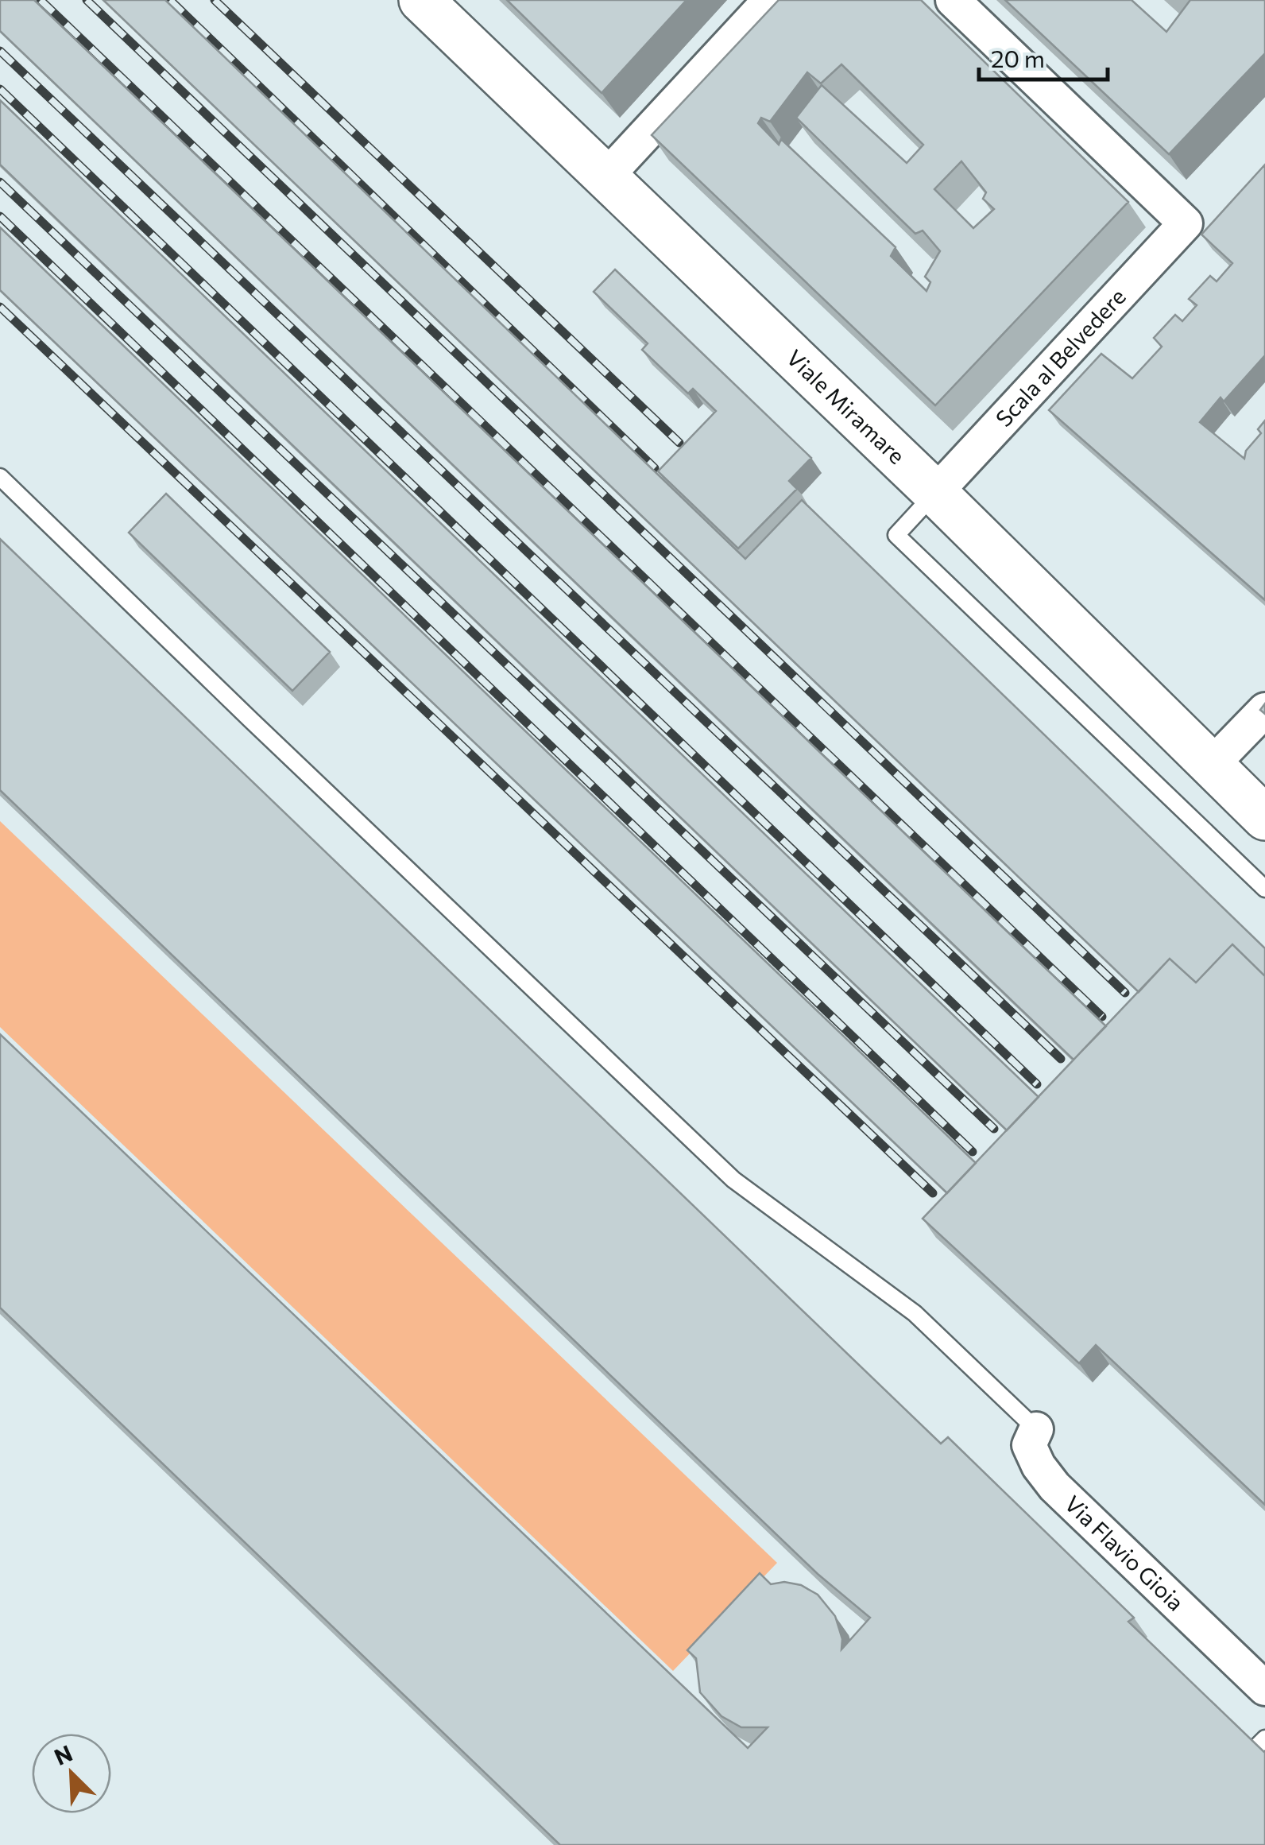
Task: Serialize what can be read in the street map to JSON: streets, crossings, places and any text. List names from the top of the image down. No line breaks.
{"streets":{"main road":["Viale Miramare"],"street":["Scala al Belvedere","Via Flavio Gioia"]},"crossings":[["Scala al Belvedere","Viale Miramare"]],"scale_bar":"20 m","north":"top left"}
